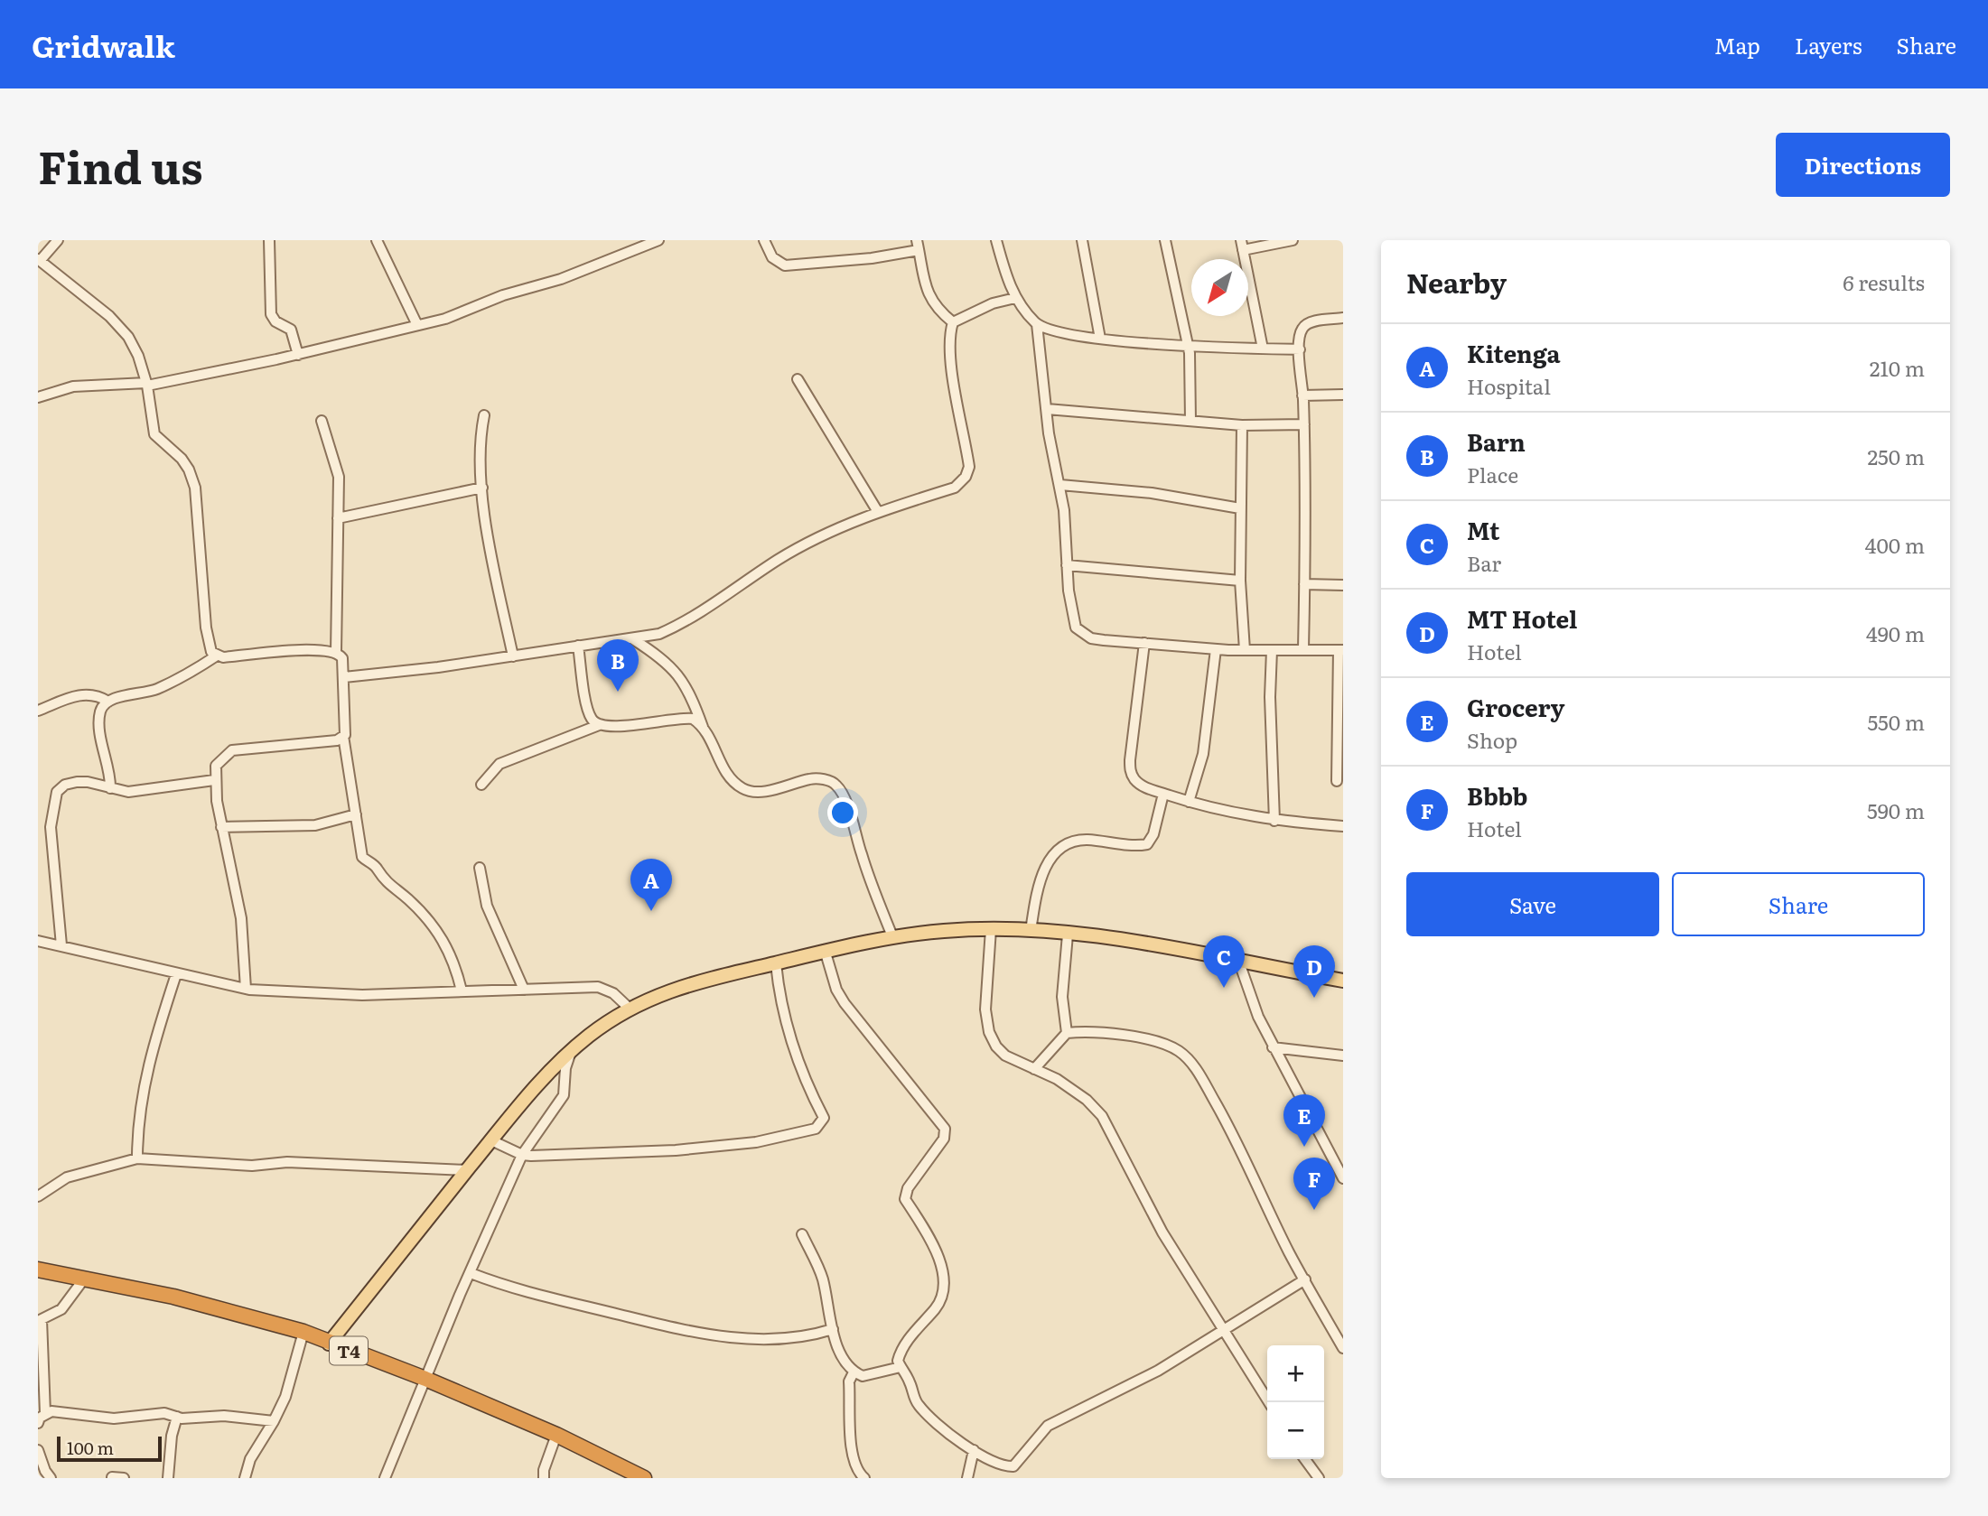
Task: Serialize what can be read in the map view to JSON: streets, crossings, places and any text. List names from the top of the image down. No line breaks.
{"streets":{"highway":["T4"]},"scale_bar":"100 m","north":"bottom left","page":{"header":"Gridwalk","nav":["Map","Layers","Share"],"title":"Find us","buttons":["Directions",["Save","Share"]],"heading":["Nearby","6 results"],"list":[{"mark":"A","name":"Kitenga","note":"Hospital","value":"210 m"},{"mark":"B","name":"Barn","note":"Place","value":"250 m"},{"mark":"C","name":"Mt","note":"Bar","value":"400 m"},{"mark":"D","name":"MT Hotel","note":"Hotel","value":"490 m"},{"mark":"E","name":"Grocery","note":"Shop","value":"550 m"},{"mark":"F","name":"Bbbb","note":"Hotel","value":"590 m"}],"pins":["B","A","C","D","E","F"],"map_buttons":["+","−"],"scale":"100 m"}}
